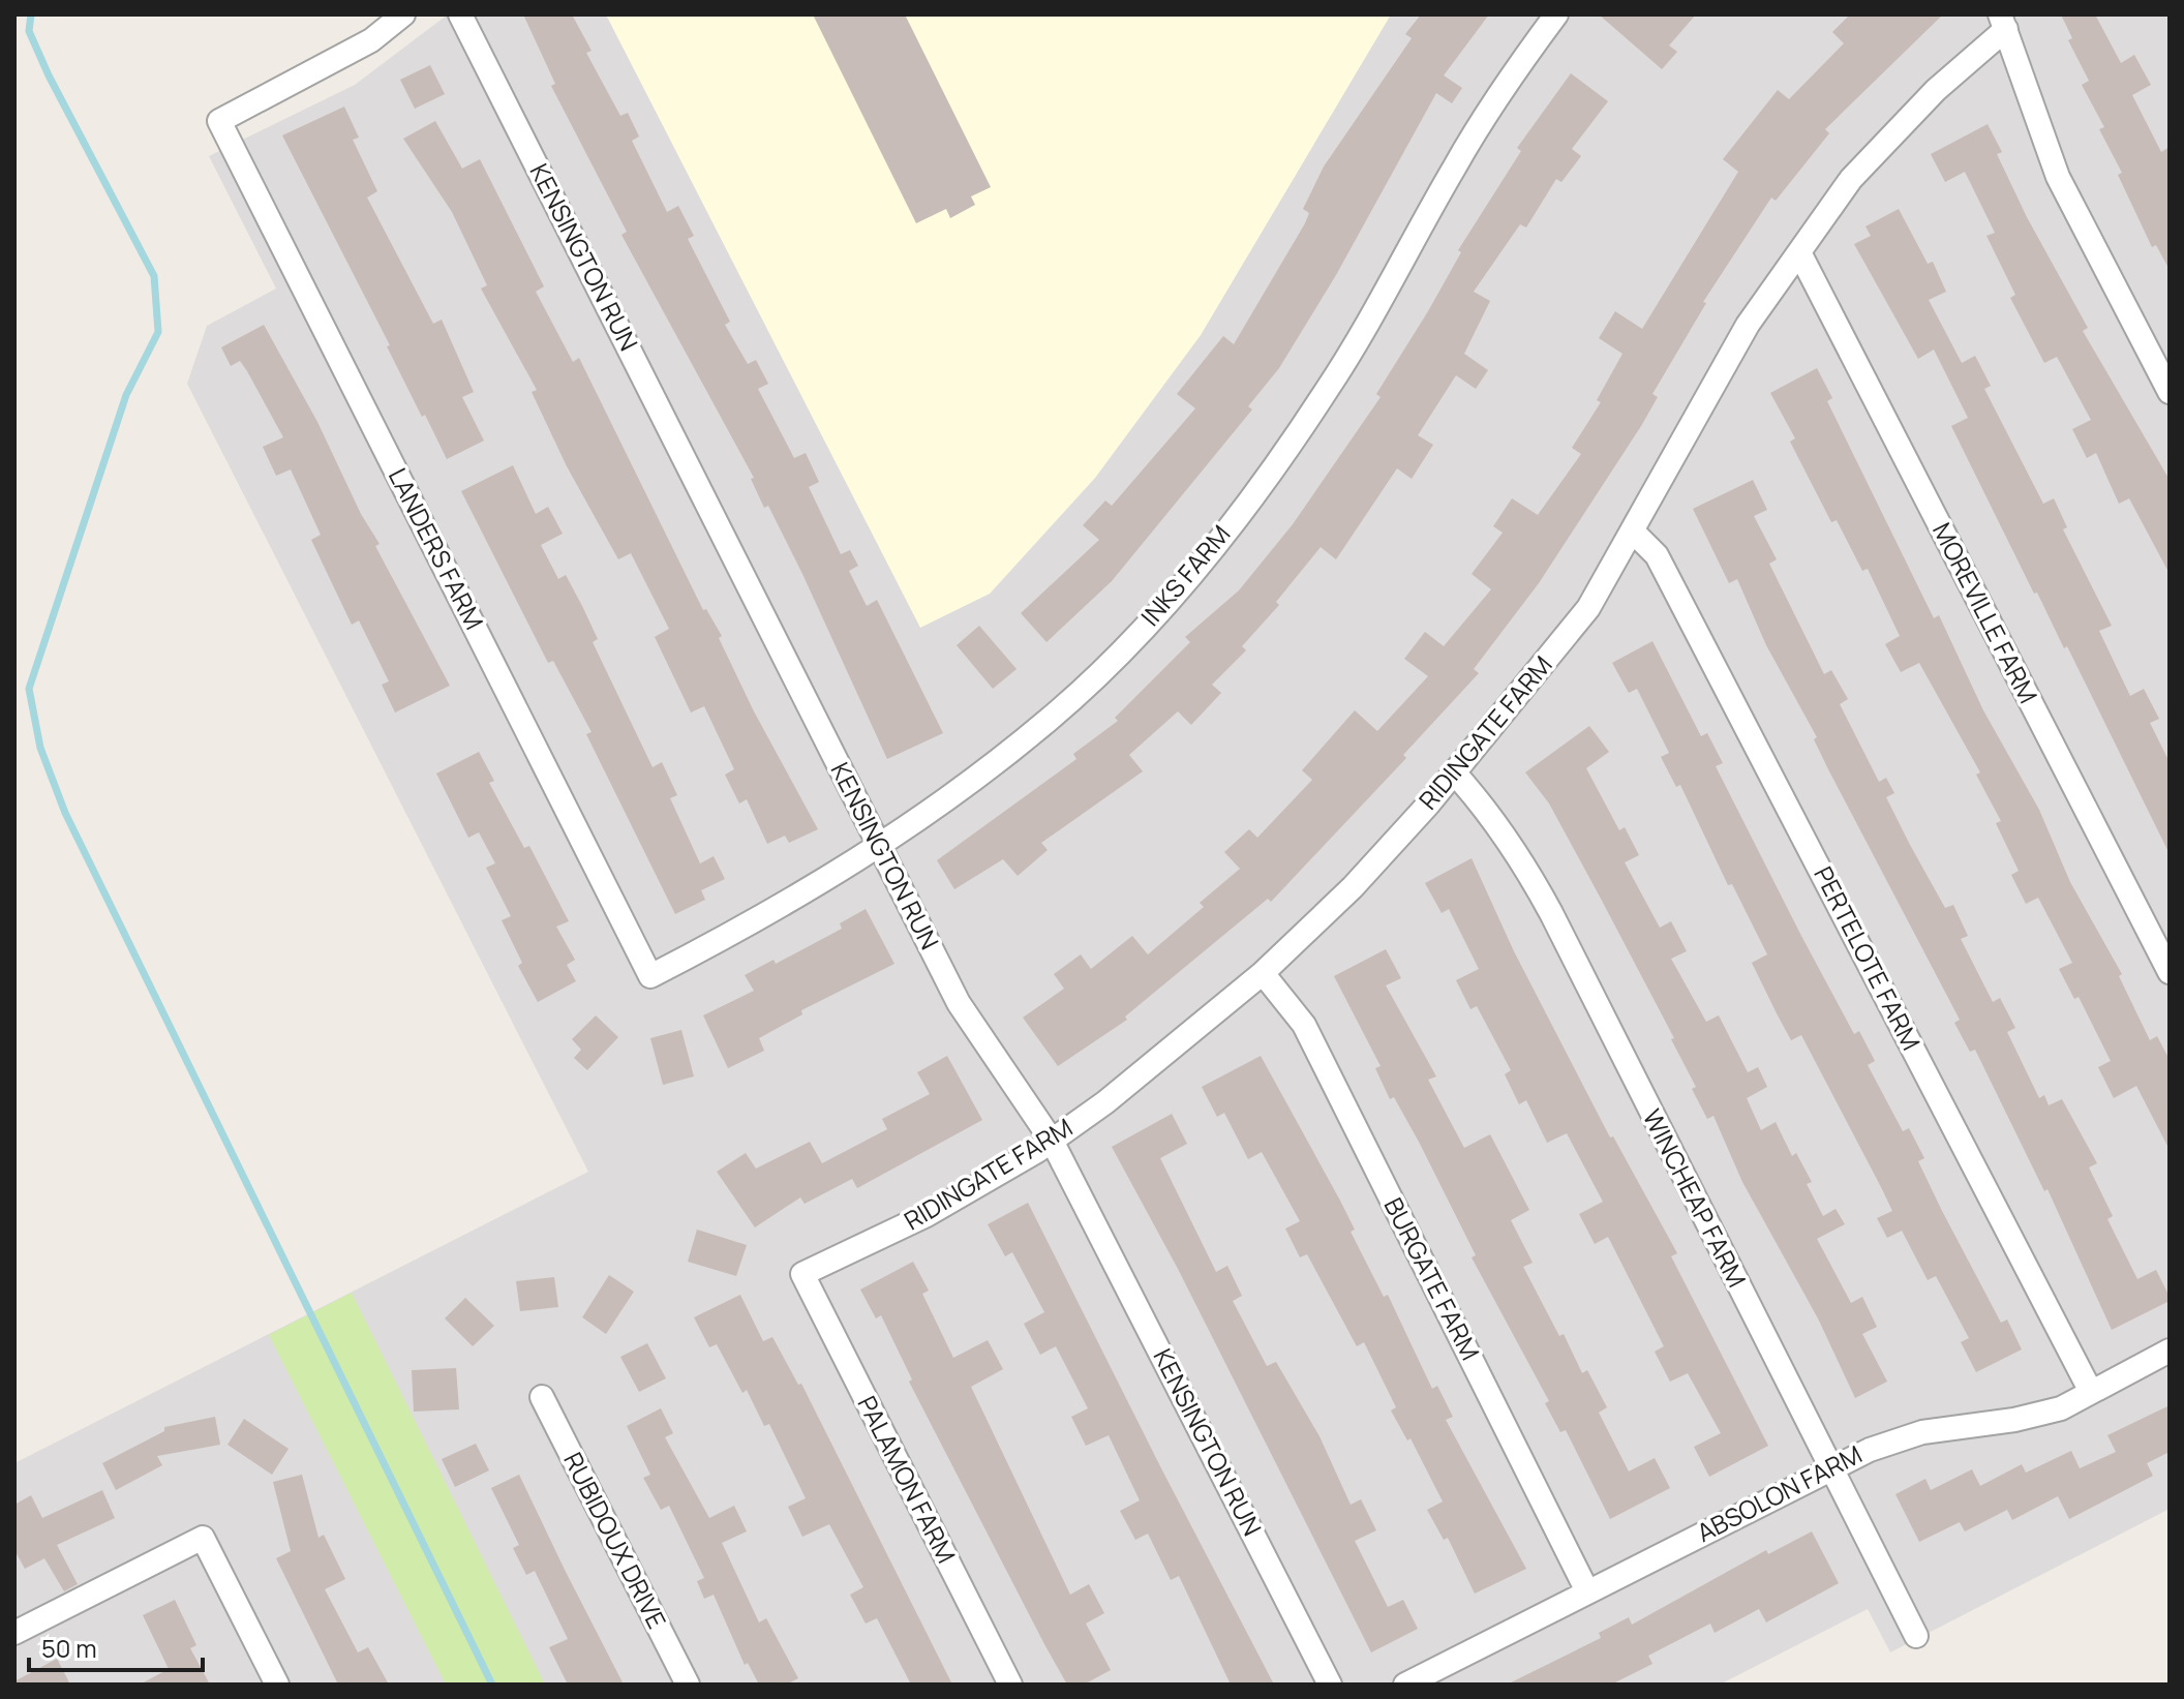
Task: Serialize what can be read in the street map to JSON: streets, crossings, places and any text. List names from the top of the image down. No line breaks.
{"streets":{"street":["KENSINGTON RUN","LANDERS FARM","INKS FARM","MOREVILLE FARM","RIDINGATE FARM","PERTELOTE FARM","WINCHEAP FARM","BURGATE FARM","PALAMON FARM","ABSOLON FARM","RUBIDOUX DRIVE"]},"crossings":[["KENSINGTON RUN","INKS FARM"],["KENSINGTON RUN","RIDINGATE FARM"],["LANDERS FARM","INKS FARM"],["MOREVILLE FARM","RIDINGATE FARM"],["RIDINGATE FARM","PERTELOTE FARM"],["RIDINGATE FARM","WINCHEAP FARM"],["RIDINGATE FARM","BURGATE FARM"],["RIDINGATE FARM","PALAMON FARM"],["PERTELOTE FARM","ABSOLON FARM"],["WINCHEAP FARM","ABSOLON FARM"],["BURGATE FARM","ABSOLON FARM"]],"scale_bar":"50 m"}
